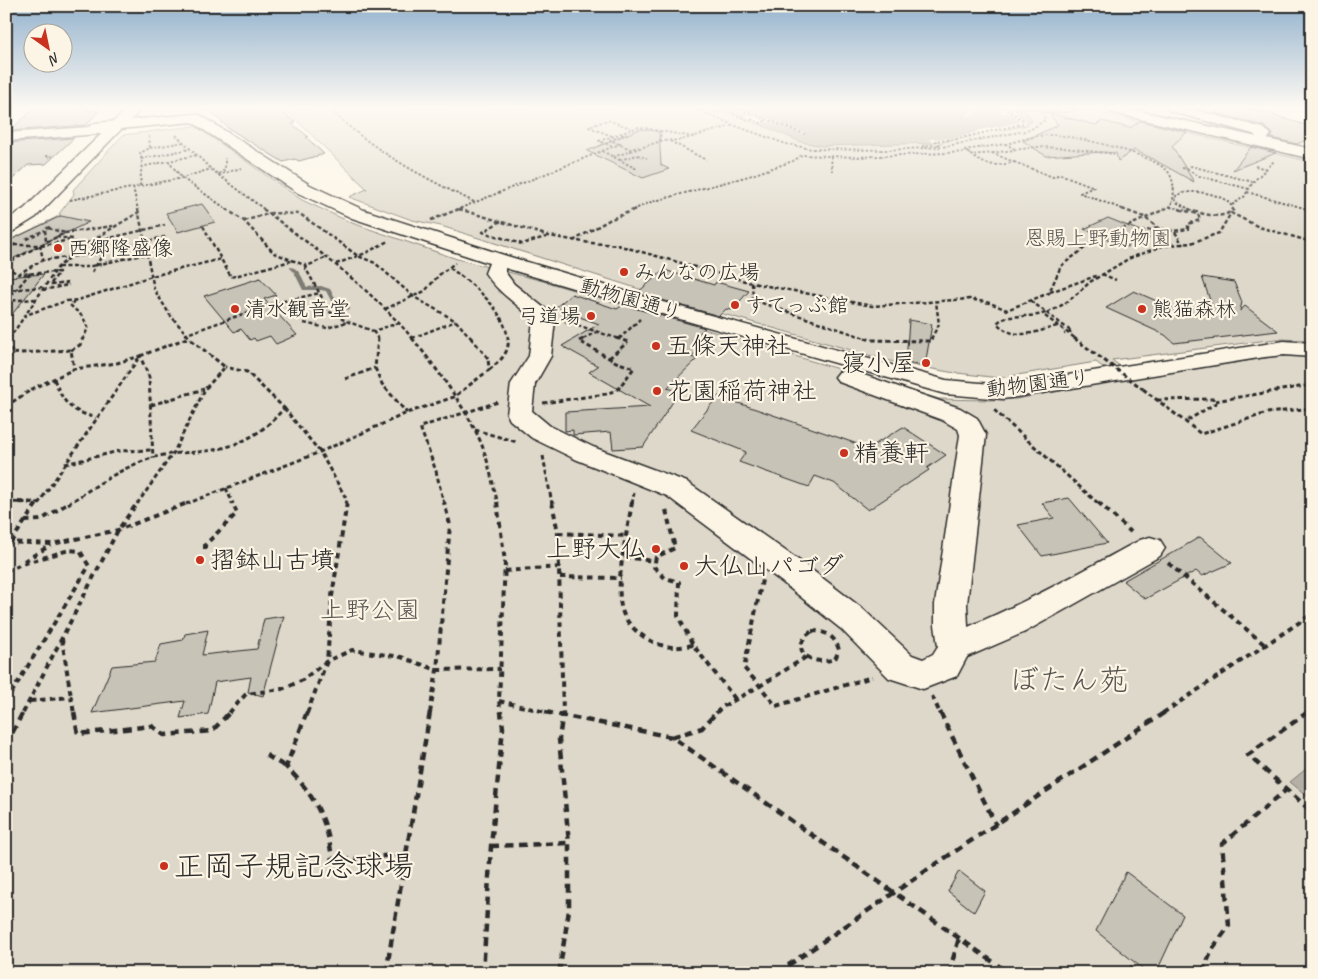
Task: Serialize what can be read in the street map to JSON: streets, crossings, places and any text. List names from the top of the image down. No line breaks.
{"streets":{"street":["動物園通り"]},"parks":["恩賜上野動物園","上野公園","ぼたん苑"],"places":["西郷隆盛像","みんなの広場","すてっぷ館","清水観音堂","熊猫森林","弓道場","五條天神社","寝小屋","花園稲荷神社","精養軒","上野大仏","摺鉢山古墳","大仏山パゴダ","正岡子規記念球場"],"north":"bottom right"}
